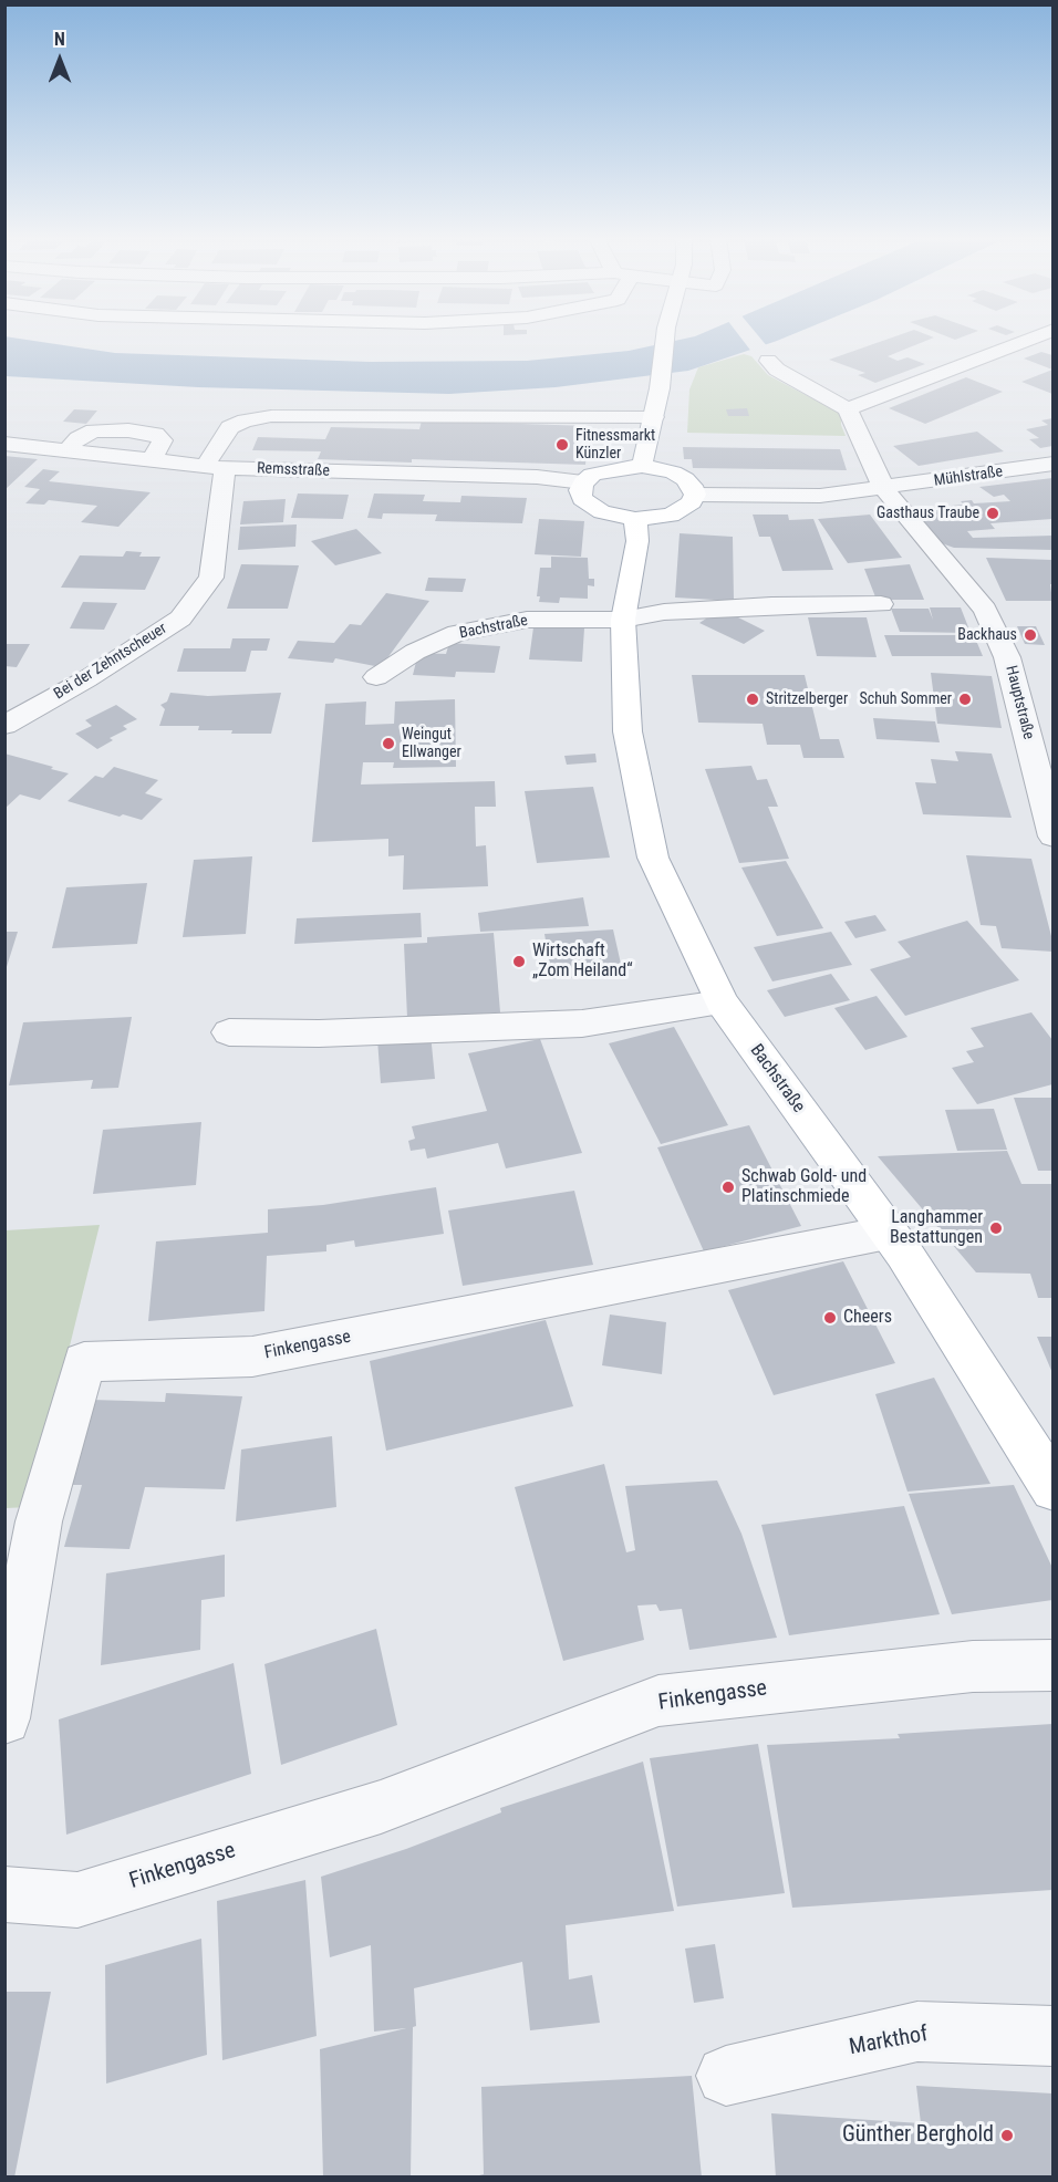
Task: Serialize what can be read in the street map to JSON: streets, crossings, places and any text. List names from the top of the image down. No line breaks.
{"streets":{"main road":["Bachstraße"],"street":["Remsstraße","Mühlstraße","Bei der Zehntscheuer","Hauptstraße","Finkengasse","Markthof"]},"crossings":[["Remsstraße","Bei der Zehntscheuer"],["Mühlstraße","Hauptstraße"],["Bachstraße","Finkengasse"]],"places":["Fitnessmarkt Künzler","Gasthaus Traube","Backhaus","Stritzelberger","Schuh Sommer","Weingut Ellwanger","Wirtschaft „Zom Heiland“","Schwab Gold- und Platinschmiede","Langhammer Bestattungen","Cheers","Günther Berghold"],"north":"top"}
